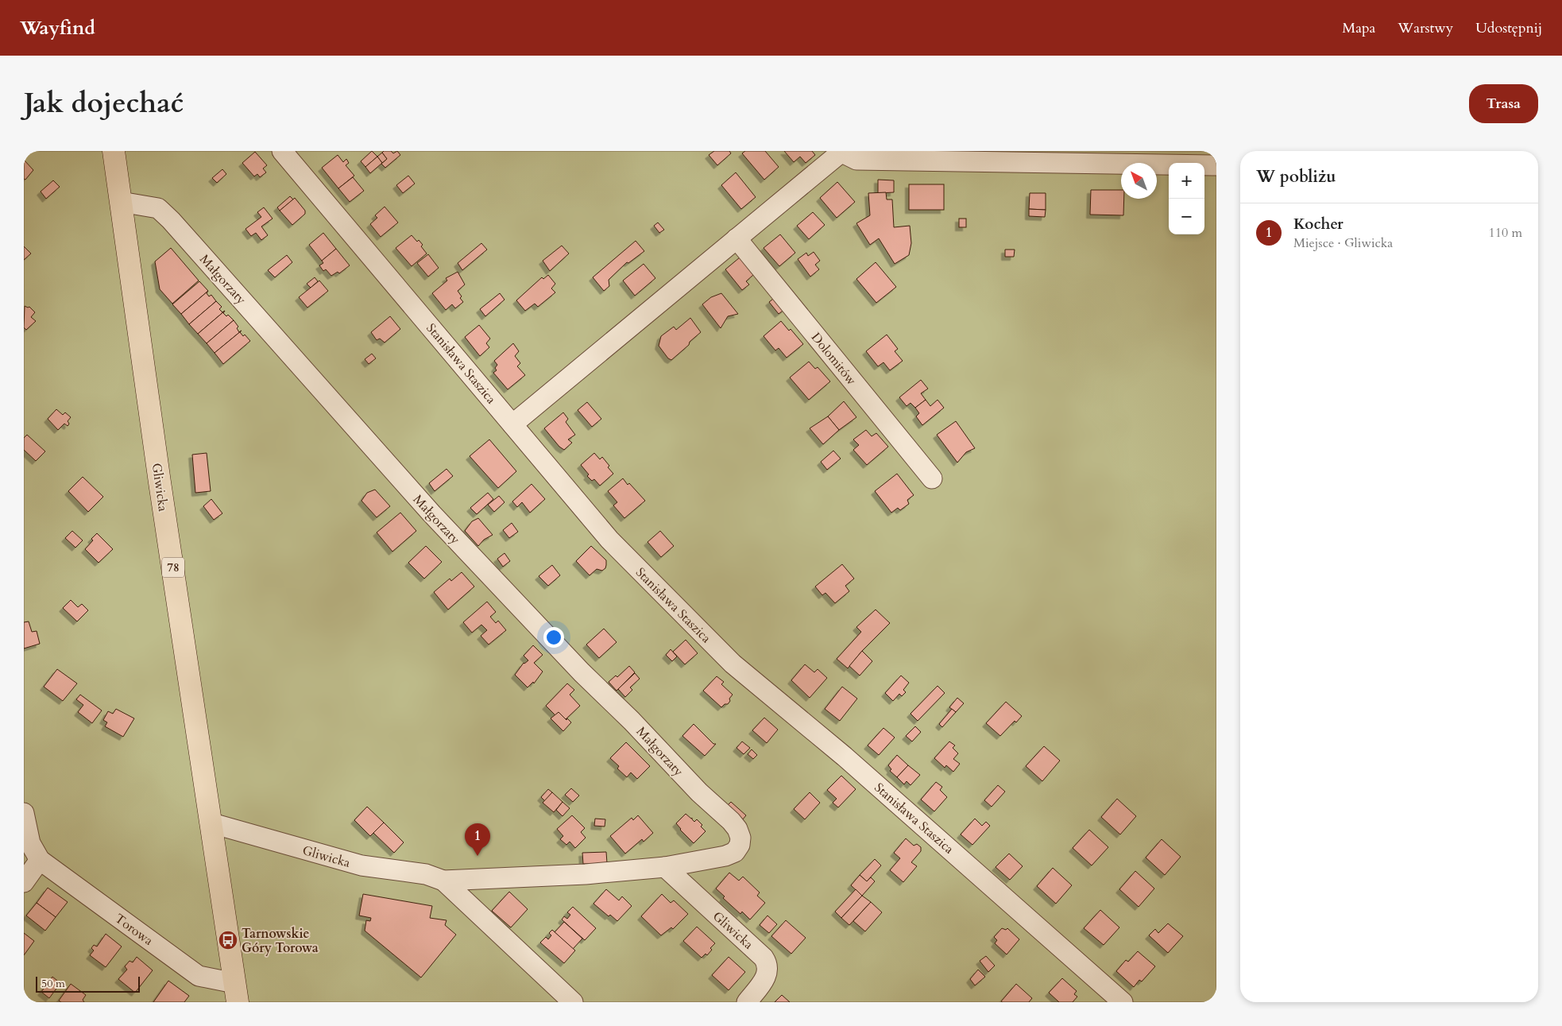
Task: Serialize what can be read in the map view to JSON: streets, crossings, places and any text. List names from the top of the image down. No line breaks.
{"streets":{"main road":["Gliwicka","78"],"street":["Małgorzaty","Dolomitów","Stanisława Staszica","Torowa"]},"crossings":[["Małgorzaty","Gliwicka"],["Gliwicka","Torowa"]],"places":{"bus stop":["Tarnowskie Góry Torowa"]},"scale_bar":"50 m","north":"top left","page":{"header":"Wayfind","nav":["Mapa","Warstwy","Udostępnij"],"title":"Jak dojechać","buttons":"Trasa","heading":"W pobliżu","map_buttons":["+","−"],"list":[{"mark":"1","name":"Kocher","note":"Miejsce · Gliwicka","value":"110 m"}],"pins":"1","scale":"50 m"}}
